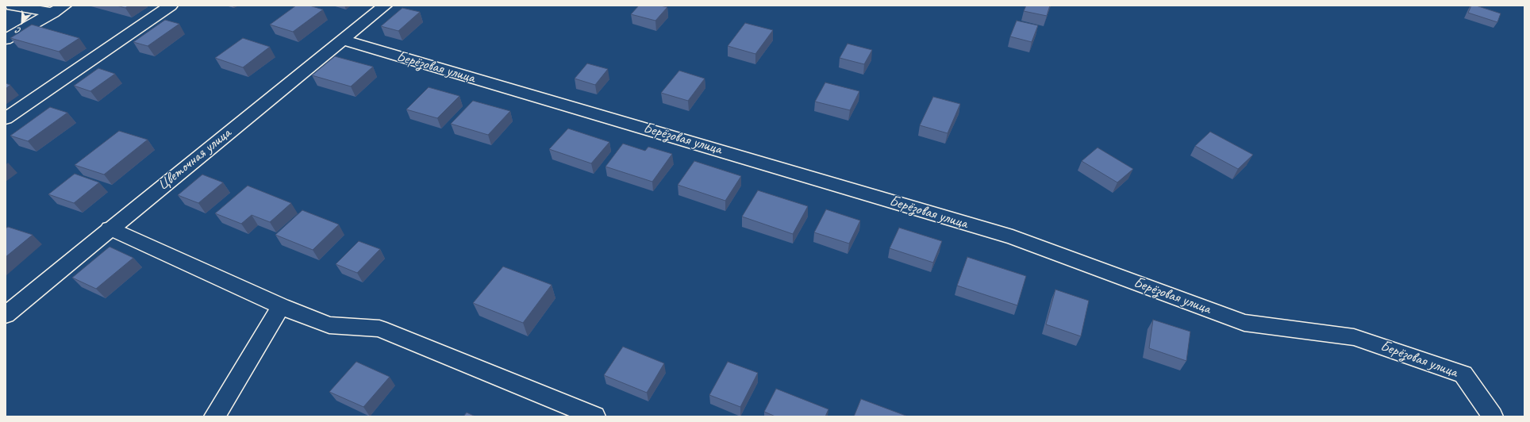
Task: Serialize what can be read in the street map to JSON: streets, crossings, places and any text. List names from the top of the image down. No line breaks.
{"streets":{"street":["Берёзовая улица","Цветочная улица"]},"crossings":[["Берёзовая улица","Цветочная улица"]],"north":"bottom left"}
